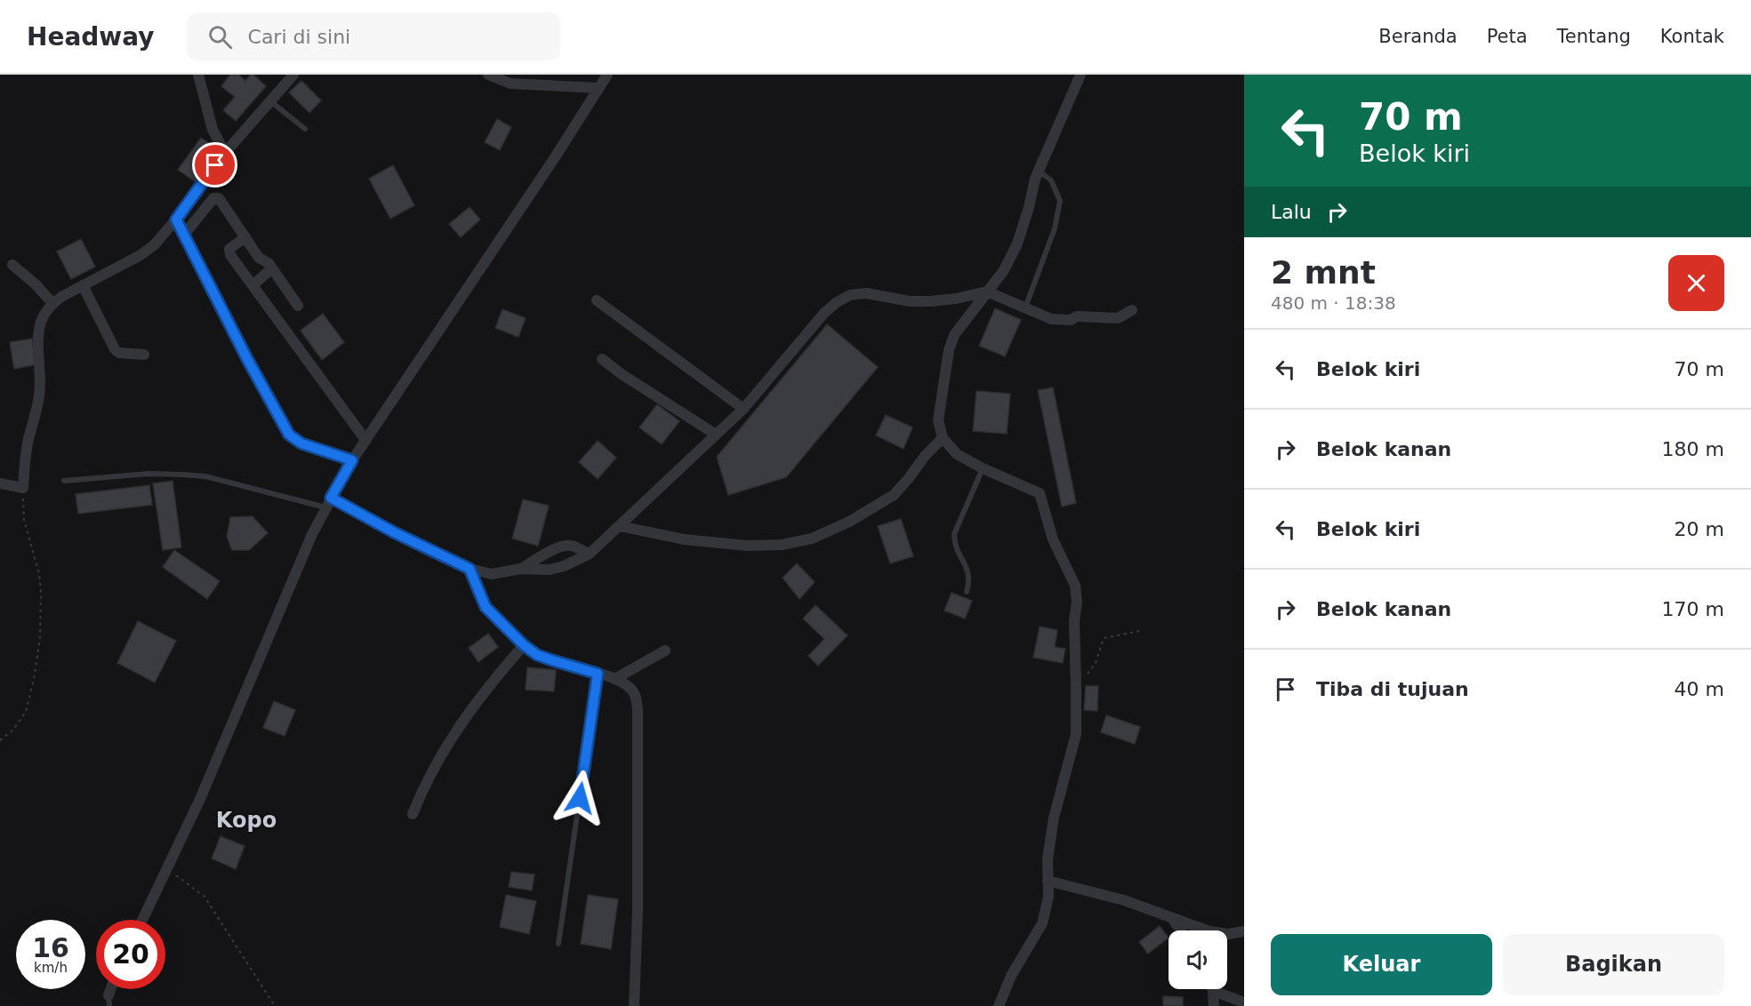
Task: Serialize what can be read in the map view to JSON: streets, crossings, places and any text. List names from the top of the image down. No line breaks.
{"districts":["Kopo"],"page":{"header":"Headway","search":"Cari di sini","nav":["Beranda","Peta","Tentang","Kontak"],"turn":["70 m","Belok kiri"],"then":"Lalu","heading":["2 mnt","480 m · 18:38"],"list":[{"name":"Belok kiri","value":"70 m"},{"name":"Belok kanan","value":"180 m"},{"name":"Belok kiri","value":"20 m"},{"name":"Belok kanan","value":"170 m"},{"name":"Tiba di tujuan","value":"40 m"}],"speed":"16 km/h","limit":"20","buttons":["Keluar","Bagikan"]}}
